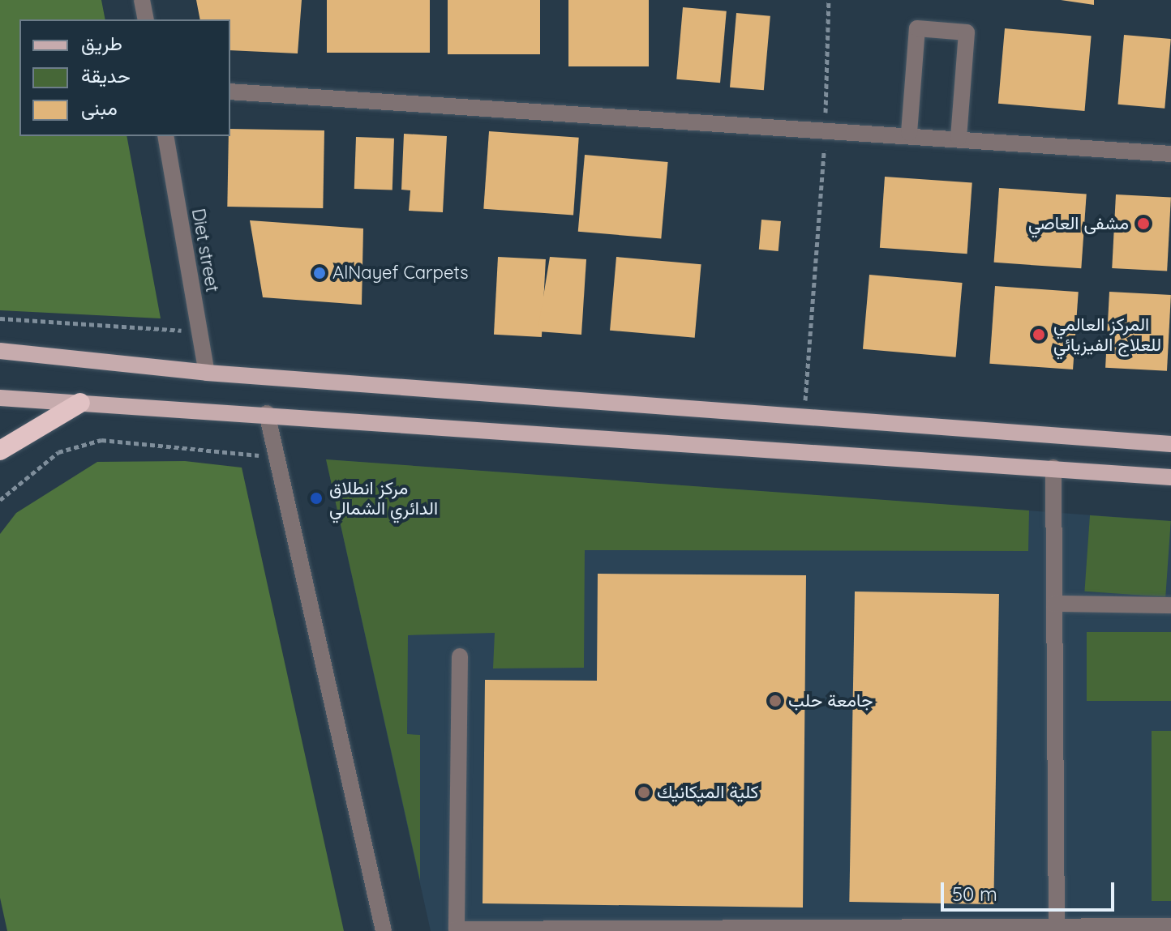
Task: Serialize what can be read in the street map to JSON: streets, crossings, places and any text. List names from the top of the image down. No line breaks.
{"streets":{"street":["Diet street"]},"places":["مشفى العاصي","AlNayef Carpets","المركز العالمي للعلاج الفيزيائي","مركز انطلاق الدائري الشمالي","جامعة حلب","كلية الميكانيك"],"legend":["طريق","حديقة","مبنى"],"scale_bar":"50 m"}
